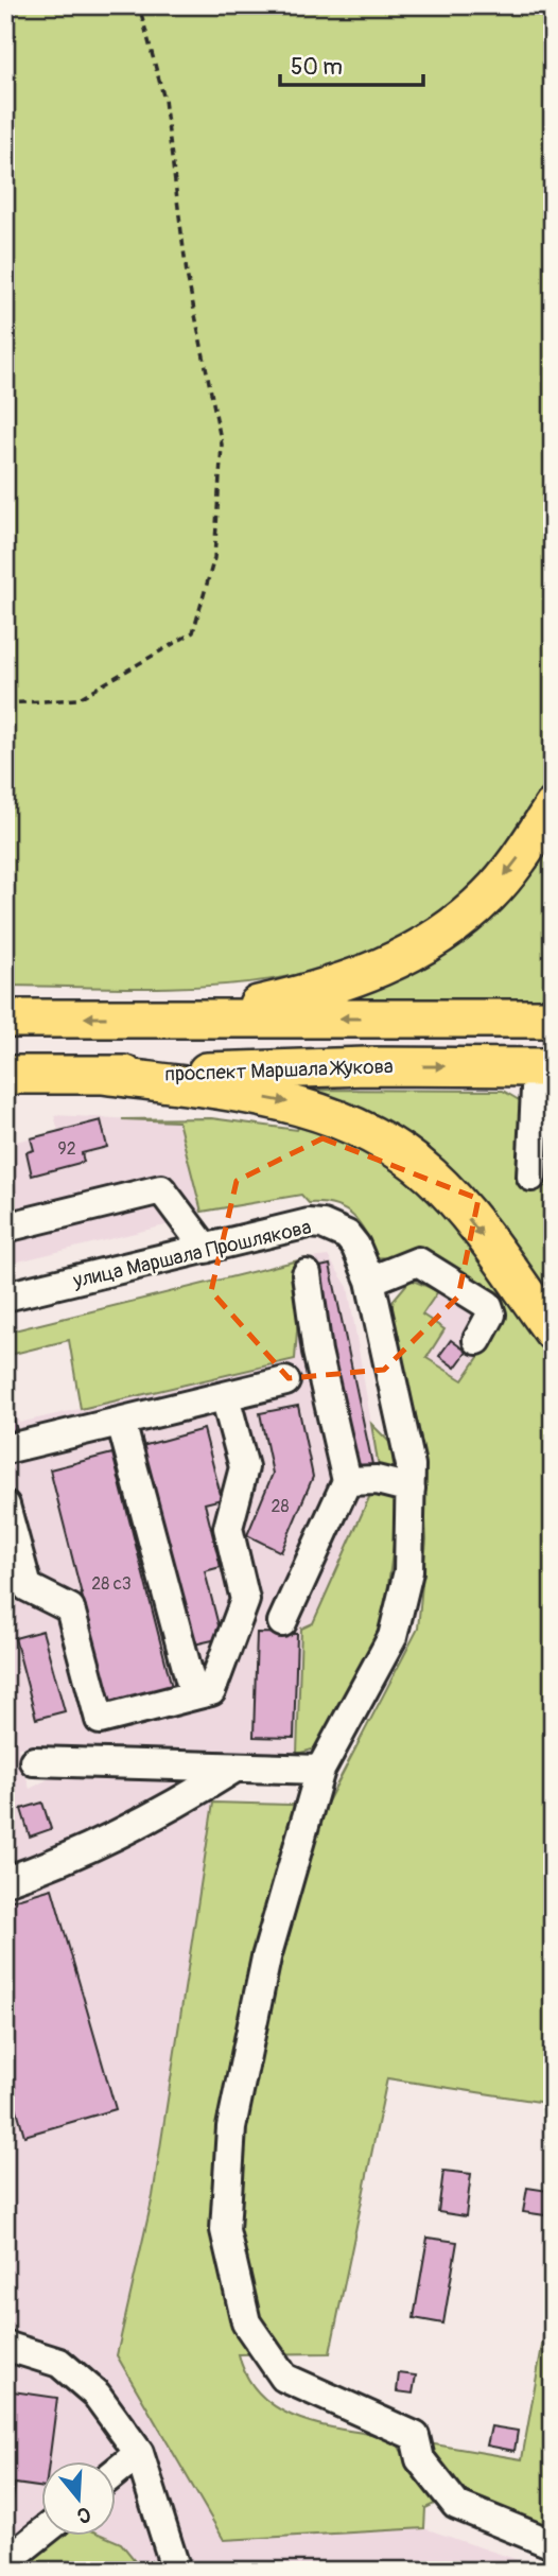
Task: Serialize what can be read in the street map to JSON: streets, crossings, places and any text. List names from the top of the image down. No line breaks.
{"streets":{"main road":["проспект Маршала Жукова"],"street":["улица Маршала Прошлякова"]},"house_numbers":["92","28","28 с3"],"scale_bar":"50 m","north":"bottom"}
